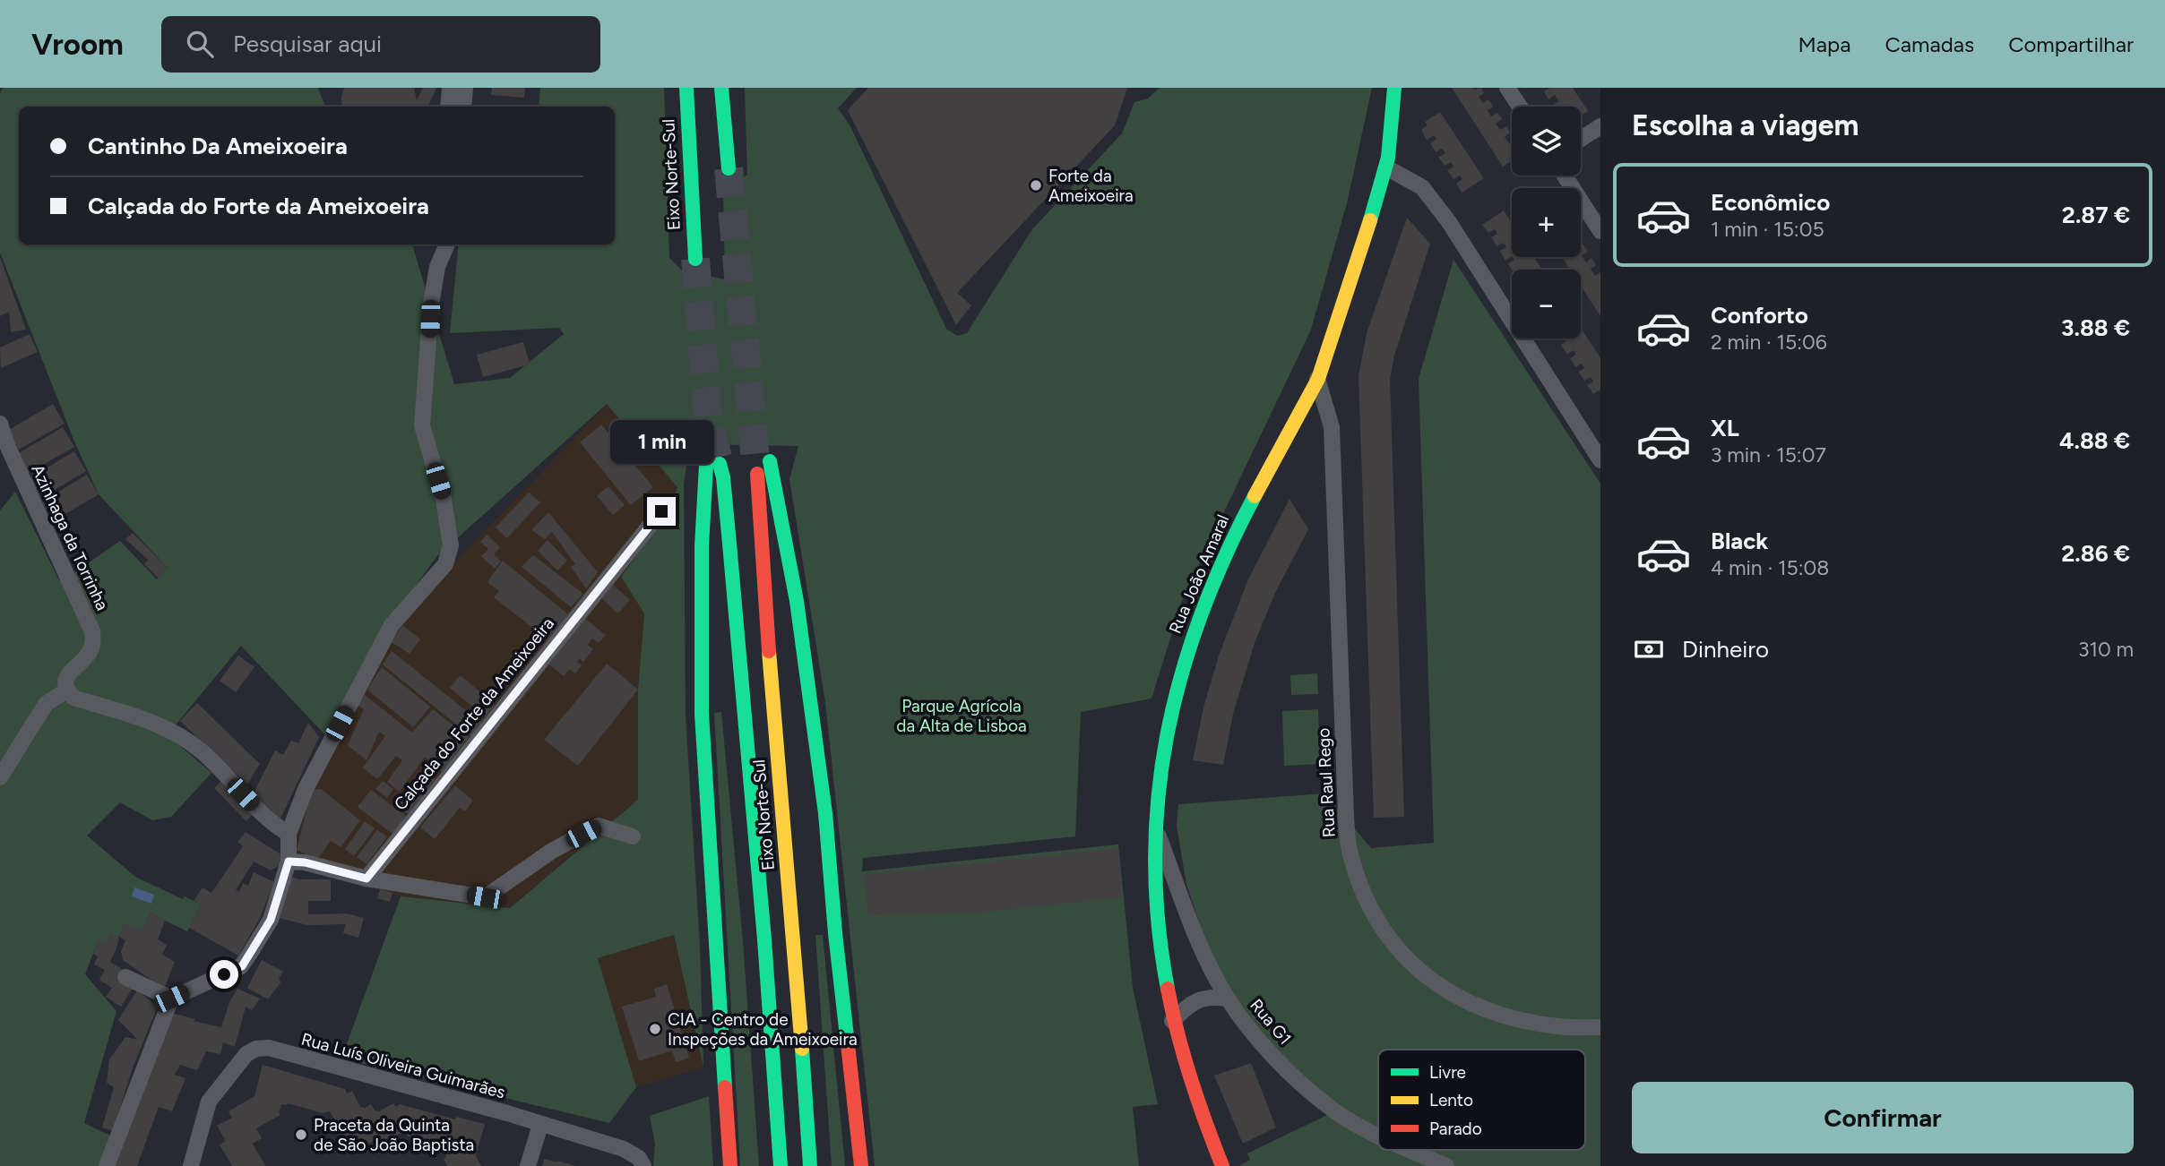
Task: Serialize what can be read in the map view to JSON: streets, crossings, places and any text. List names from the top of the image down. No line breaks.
{"streets":{"main road":["Eixo Norte-Sul","Rua João Amaral"],"street":["Azinhaga da Torrinha","Calçada do Forte da Ameixoeira","Rua Raul Rego","Rua G1","Rua Luís Oliveira Guimarães"]},"crossings":[["Rua João Amaral","Rua Raul Rego"],["Rua João Amaral","Rua G1"]],"parks":["Parque Agrícola da Alta de Lisboa"],"places":["Forte da Ameixoeira","CIA - Centro de Inspeções da Ameixoeira","Praceta da Quinta de São João Baptista"],"legend":["Livre","Lento","Parado"],"page":{"header":"Vroom","search":"Pesquisar aqui","nav":["Mapa","Camadas","Compartilhar"],"heading":"Escolha a viagem","map_buttons":["+","−"],"banner":["Cantinho Da Ameixoeira","Calçada do Forte da Ameixoeira"],"list":[{"name":"Econômico","note":"1 min · 15:05","value":"2.87 €"},{"name":"Conforto","note":"2 min · 15:06","value":"3.88 €"},{"name":"XL","note":"3 min · 15:07","value":"4.88 €"},{"name":"Black","note":"4 min · 15:08","value":"2.86 €"}],"bubble":"1 min","pay":["Dinheiro","310 m"],"buttons":"Confirmar"}}
